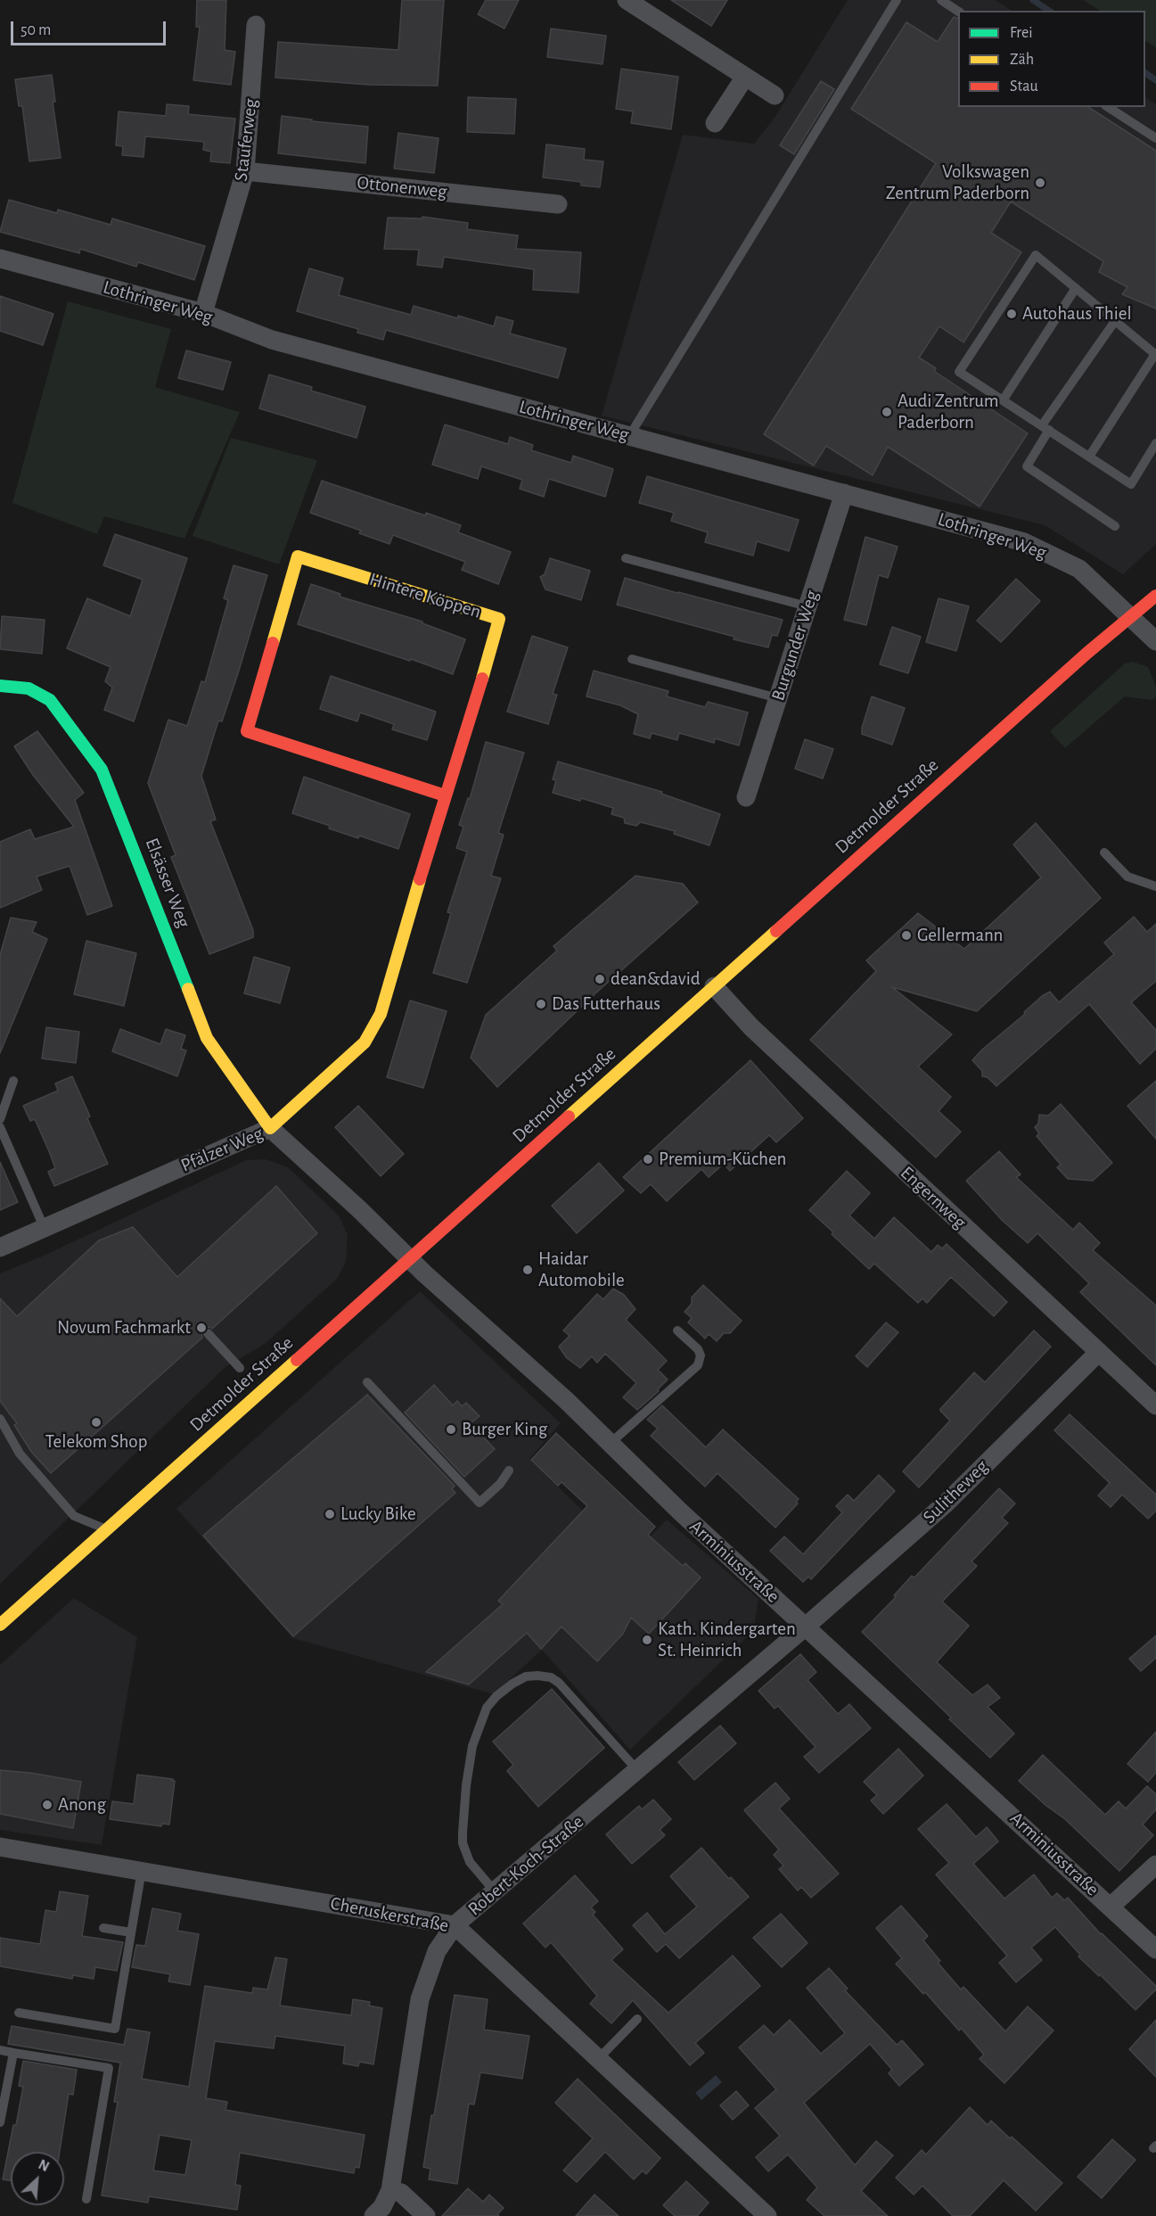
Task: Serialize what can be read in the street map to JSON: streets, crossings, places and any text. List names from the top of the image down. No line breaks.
{"streets":{"street":["Stauferweg","Ottonenweg","Lothringer Weg","Hintere Köppen","Burgunder Weg","Detmolder Straße","Elsässer Weg","Pfälzer Weg","Engernweg","Sulitheweg","Arminiusstraße","Robert-Koch-Straße","Cheruskerstraße"]},"crossings":[["Stauferweg","Ottonenweg"],["Stauferweg","Lothringer Weg"],["Lothringer Weg","Burgunder Weg"],["Lothringer Weg","Detmolder Straße"],["Hintere Köppen","Elsässer Weg"],["Hintere Köppen","Pfälzer Weg"],["Detmolder Straße","Pfälzer Weg"],["Detmolder Straße","Engernweg"],["Detmolder Straße","Arminiusstraße"],["Elsässer Weg","Pfälzer Weg"],["Pfälzer Weg","Arminiusstraße"],["Engernweg","Sulitheweg"],["Sulitheweg","Arminiusstraße"],["Sulitheweg","Robert-Koch-Straße"],["Arminiusstraße","Robert-Koch-Straße"],["Robert-Koch-Straße","Cheruskerstraße"]],"places":["Volkswagen Zentrum Paderborn","Autohaus Thiel","Audi Zentrum Paderborn","Gellermann","dean&david","Das Futterhaus","Premium-Küchen","Haidar Automobile","Novum Fachmarkt","Telekom Shop","Burger King","Lucky Bike","Kath. Kindergarten St. Heinrich","Anong"],"legend":["Frei","Zäh","Stau"],"scale_bar":"50 m","north":"top right"}
